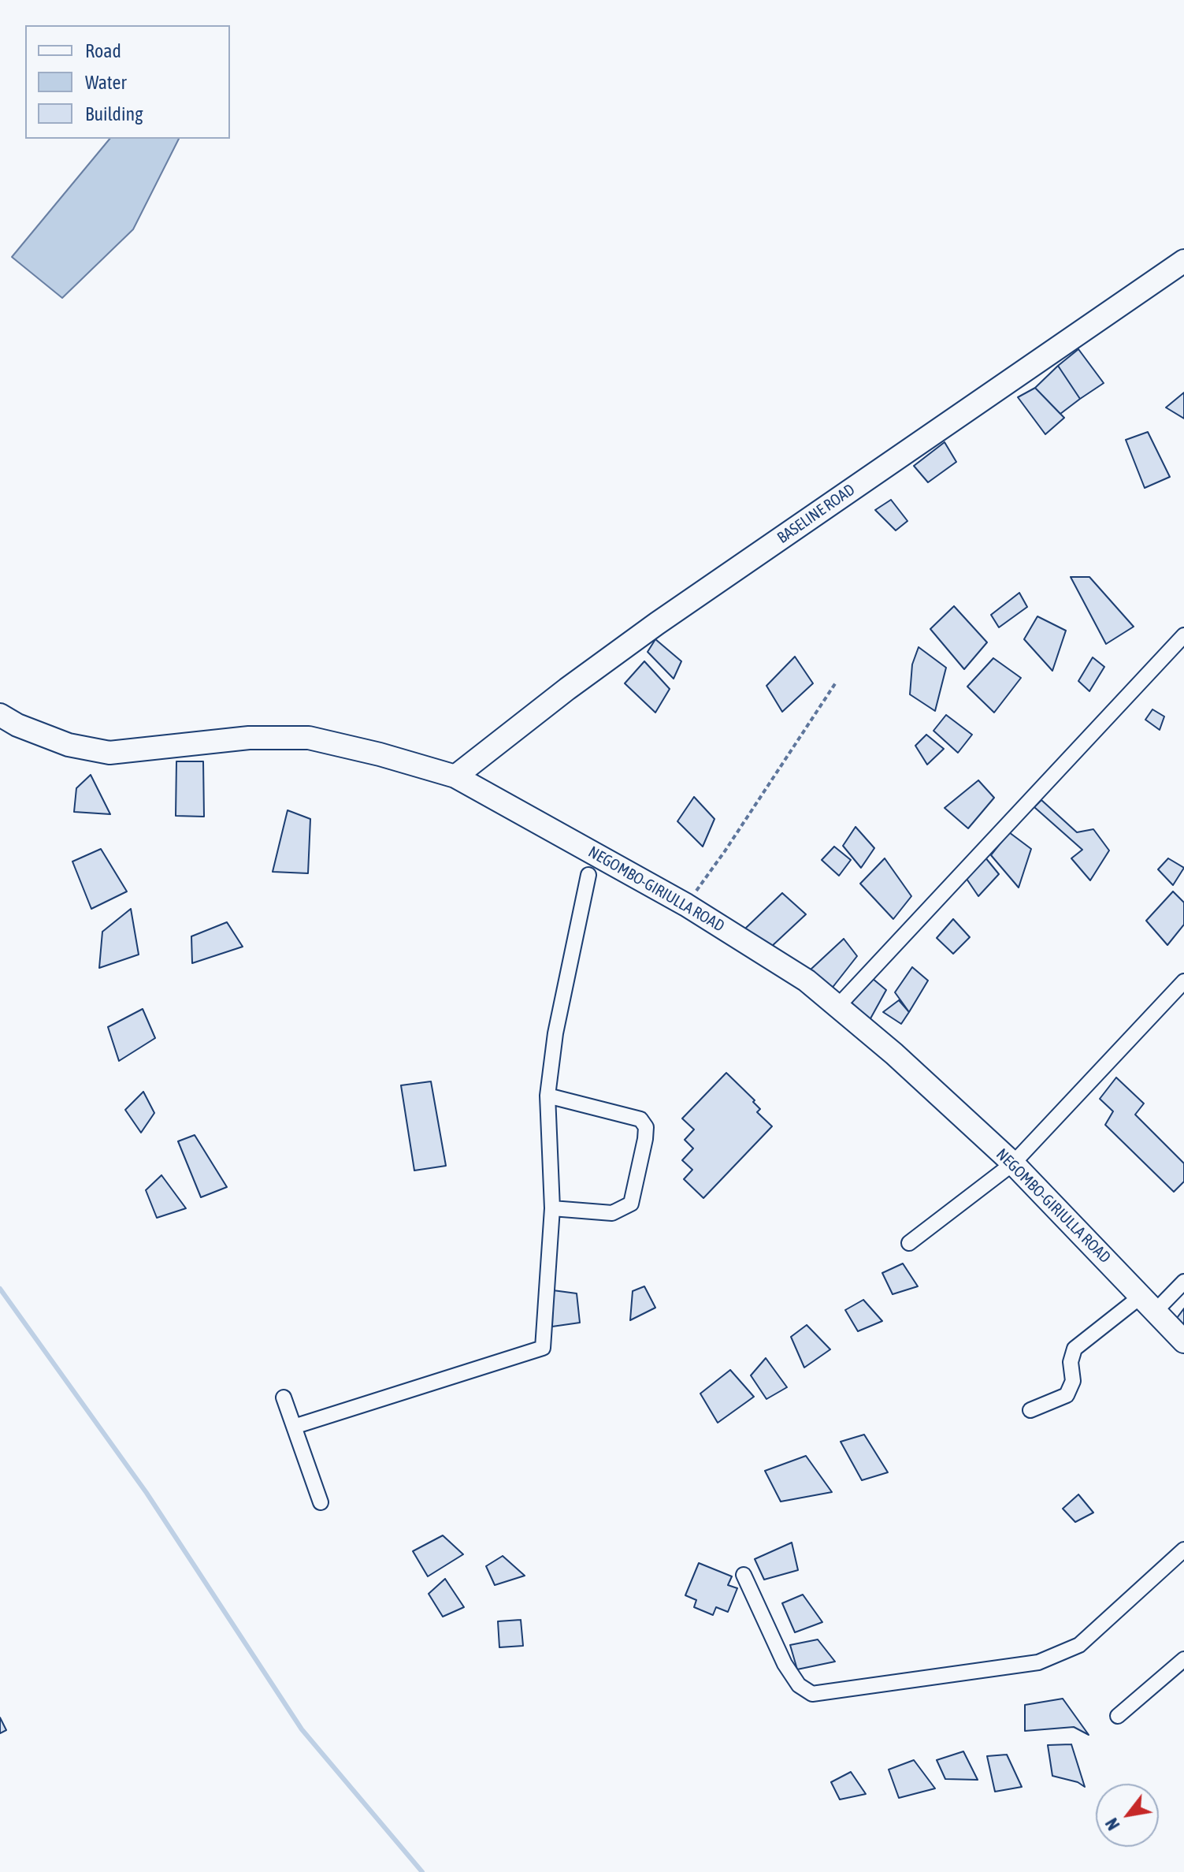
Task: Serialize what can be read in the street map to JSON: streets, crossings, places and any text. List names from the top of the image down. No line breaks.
{"streets":{"main road":["BASELINE ROAD","NEGOMBO-GIRIULLA ROAD"]},"crossings":[["BASELINE ROAD","NEGOMBO-GIRIULLA ROAD"]],"legend":["Road","Water","Building"],"north":"bottom left"}
